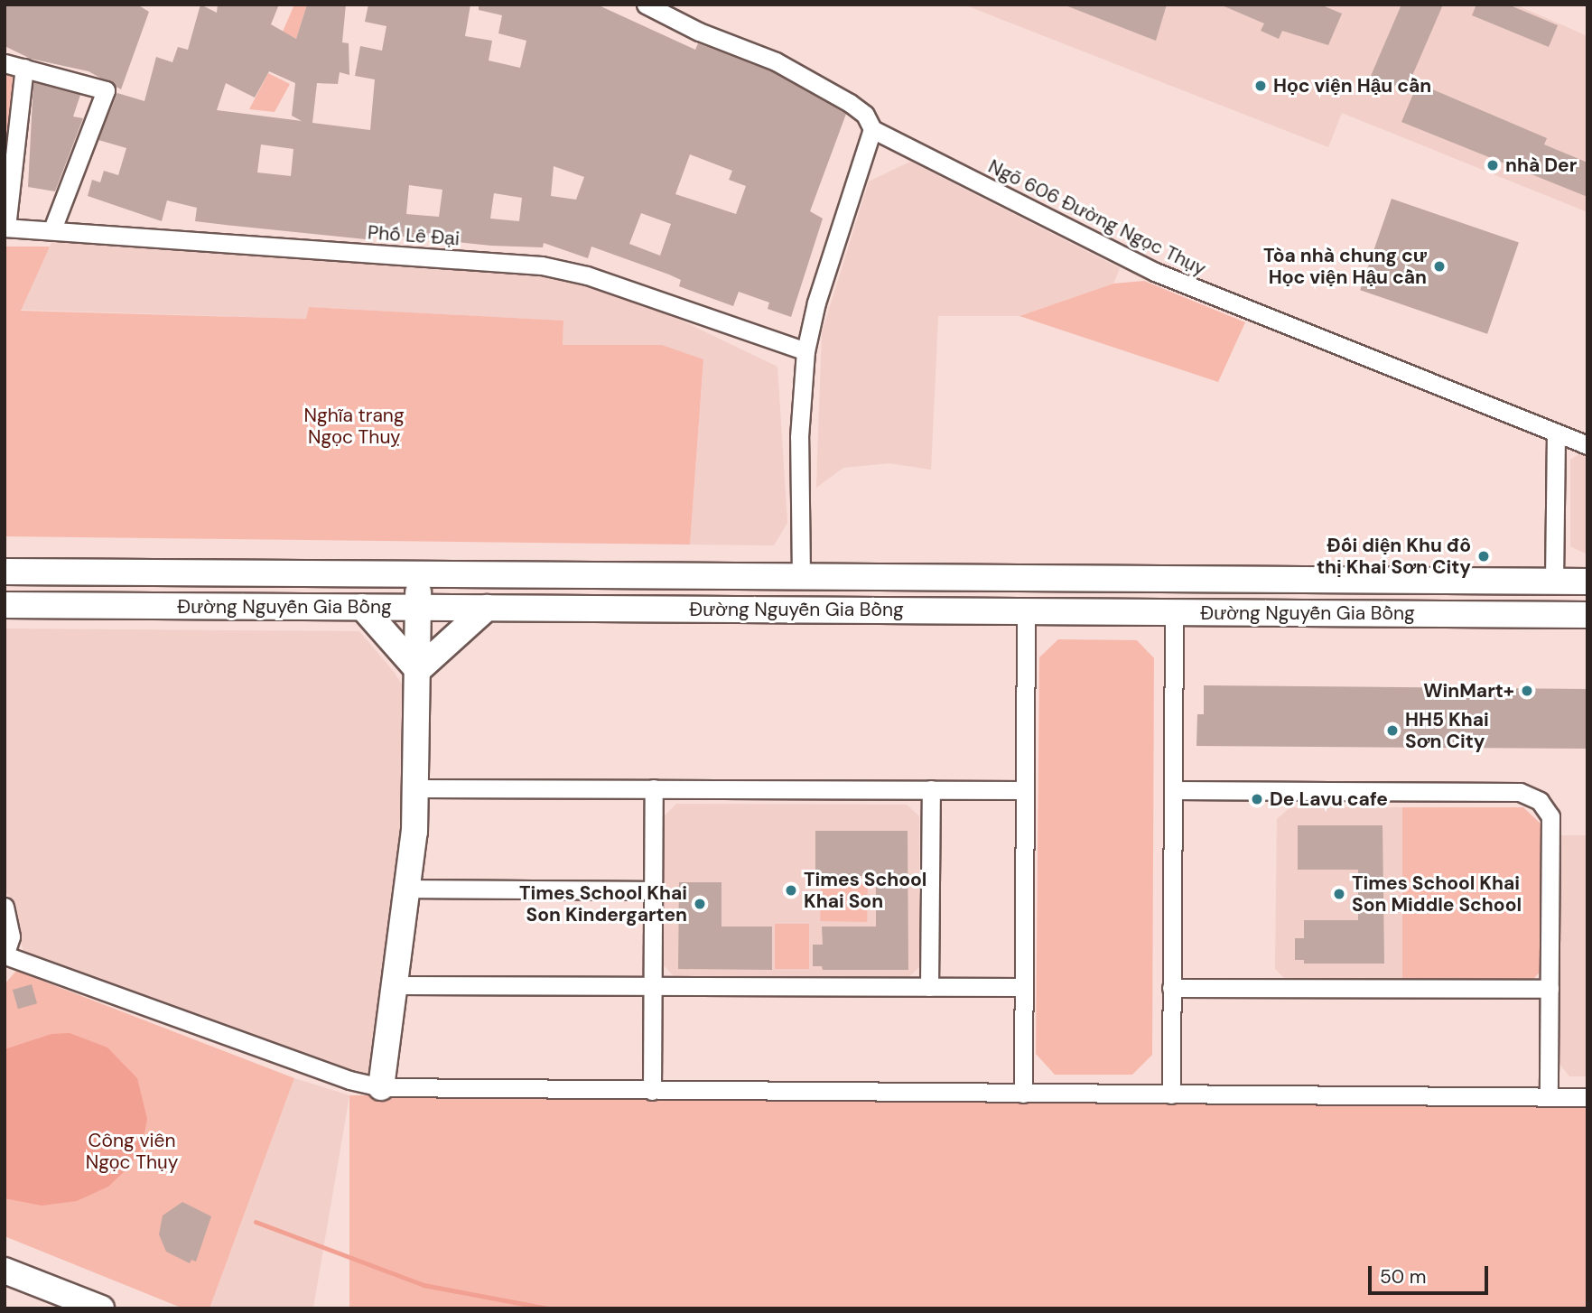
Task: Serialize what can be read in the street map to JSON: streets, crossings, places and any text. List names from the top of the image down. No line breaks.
{"streets":{"main road":["Đường Nguyễn Gia Bồng"],"street":["Ngõ 606 Đường Ngọc Thụy","Phố Lê Đại"]},"parks":["Nghĩa trang Ngọc Thuỵ","Công viên Ngọc Thụy"],"places":["Học viện Hậu cần","nhà Der","Tòa nhà chung cư Học viện Hậu cần","Đối diện Khu đô thị Khai Sơn City","WinMart+","HH5 Khai Sơn City","De Lavu cafe","Times School Khai Son","Times School Khai Son Middle School","Times School Khai Son Kindergarten"],"scale_bar":"50 m"}
